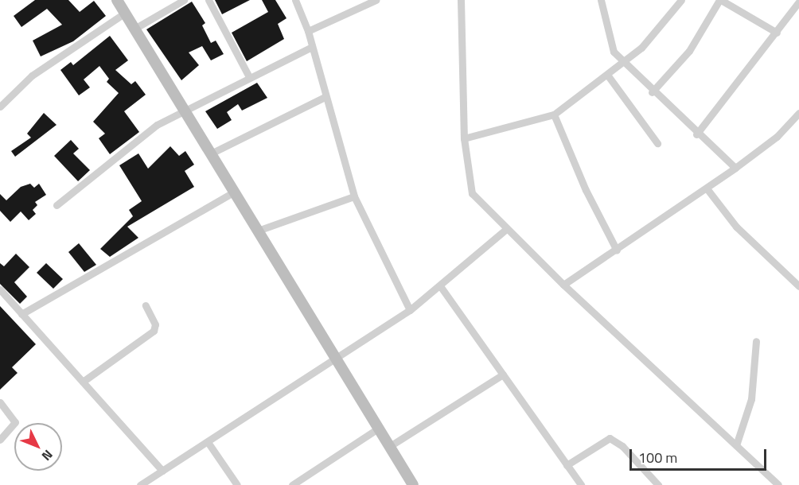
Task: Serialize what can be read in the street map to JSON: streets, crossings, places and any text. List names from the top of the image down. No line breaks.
{"scale_bar":"100 m","north":"bottom right"}
